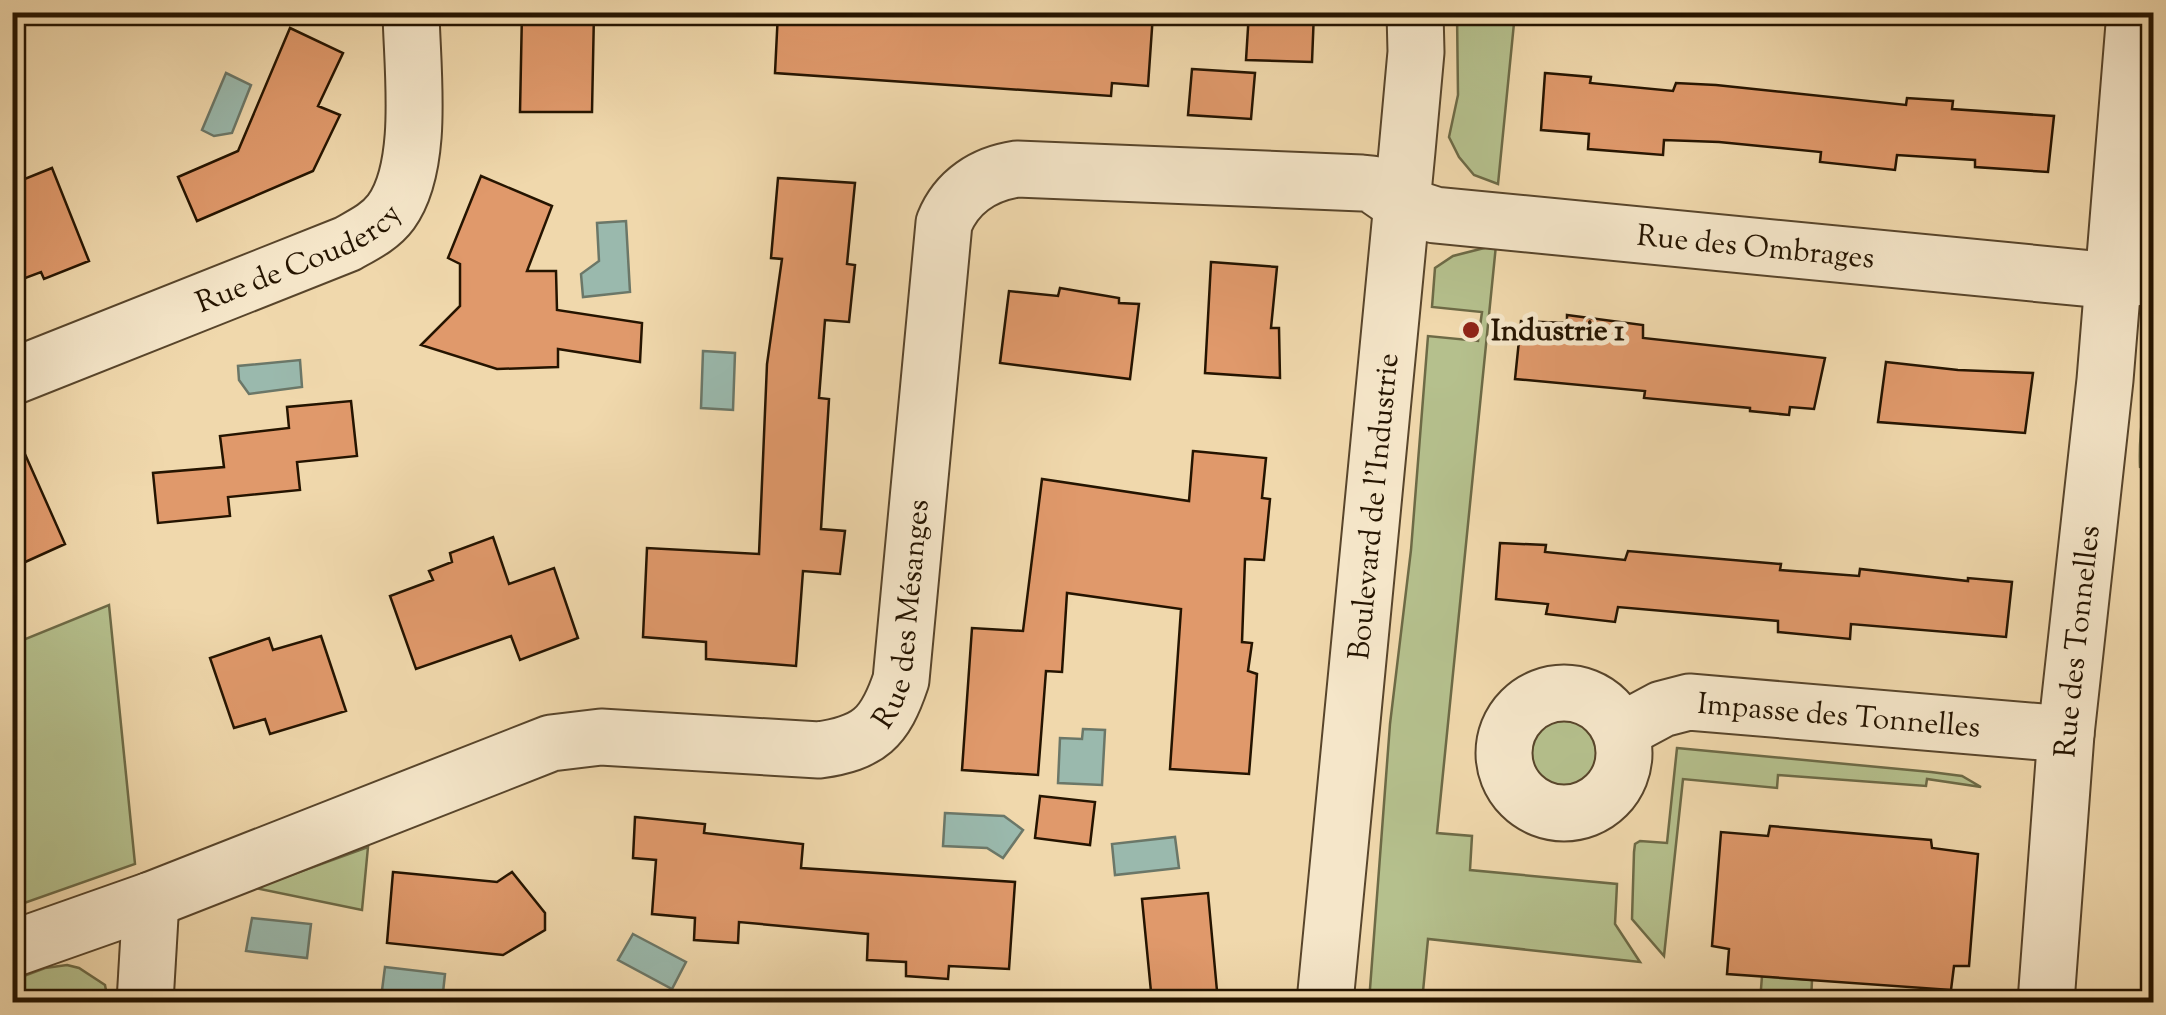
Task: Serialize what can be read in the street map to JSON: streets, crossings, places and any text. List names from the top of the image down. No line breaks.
{"streets":{"street":["Rue des Ombrages","Rue de Coudercy","Boulevard de l'Industrie","Rue des Mésanges","Rue des Tonnelles","Impasse des Tonnelles"]},"crossings":[["Rue des Ombrages","Boulevard de l'Industrie"],["Rue des Ombrages","Rue des Mésanges"],["Rue des Ombrages","Rue des Tonnelles"],["Boulevard de l'Industrie","Rue des Mésanges"],["Rue des Tonnelles","Impasse des Tonnelles"]],"places":["Industrie 1"]}
